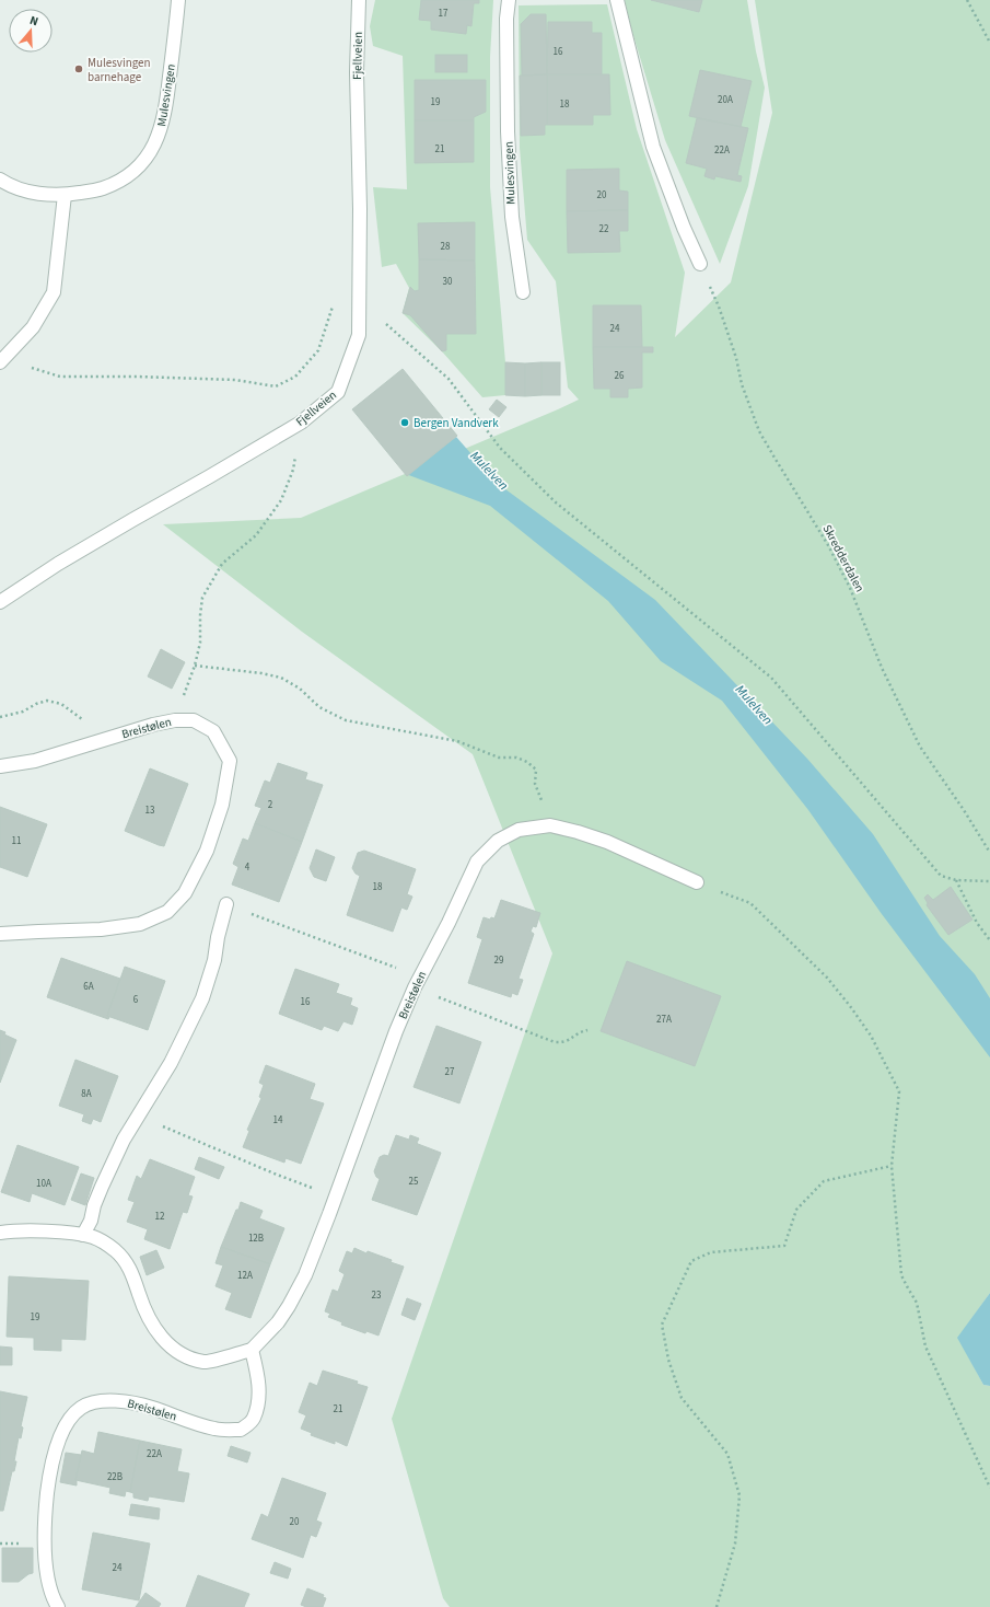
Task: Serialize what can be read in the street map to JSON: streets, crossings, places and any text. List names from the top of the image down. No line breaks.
{"streets":{"street":["Fjellveien","Mulesvingen","Breistølen"],"path":["Skredderdalen"]},"water":["Mulelven"],"places":["Mulesvingen barnehage","Bergen Vandverk"],"house_numbers":["17","16","20A","19","18","21","22A","20","22","28","30","24","26","2","13","11","4","18","29","6A","6","16","27A","27","8A","14","25","10A","12","12B","12A","23","19","21","22A","22B","20","24"],"north":"top"}
